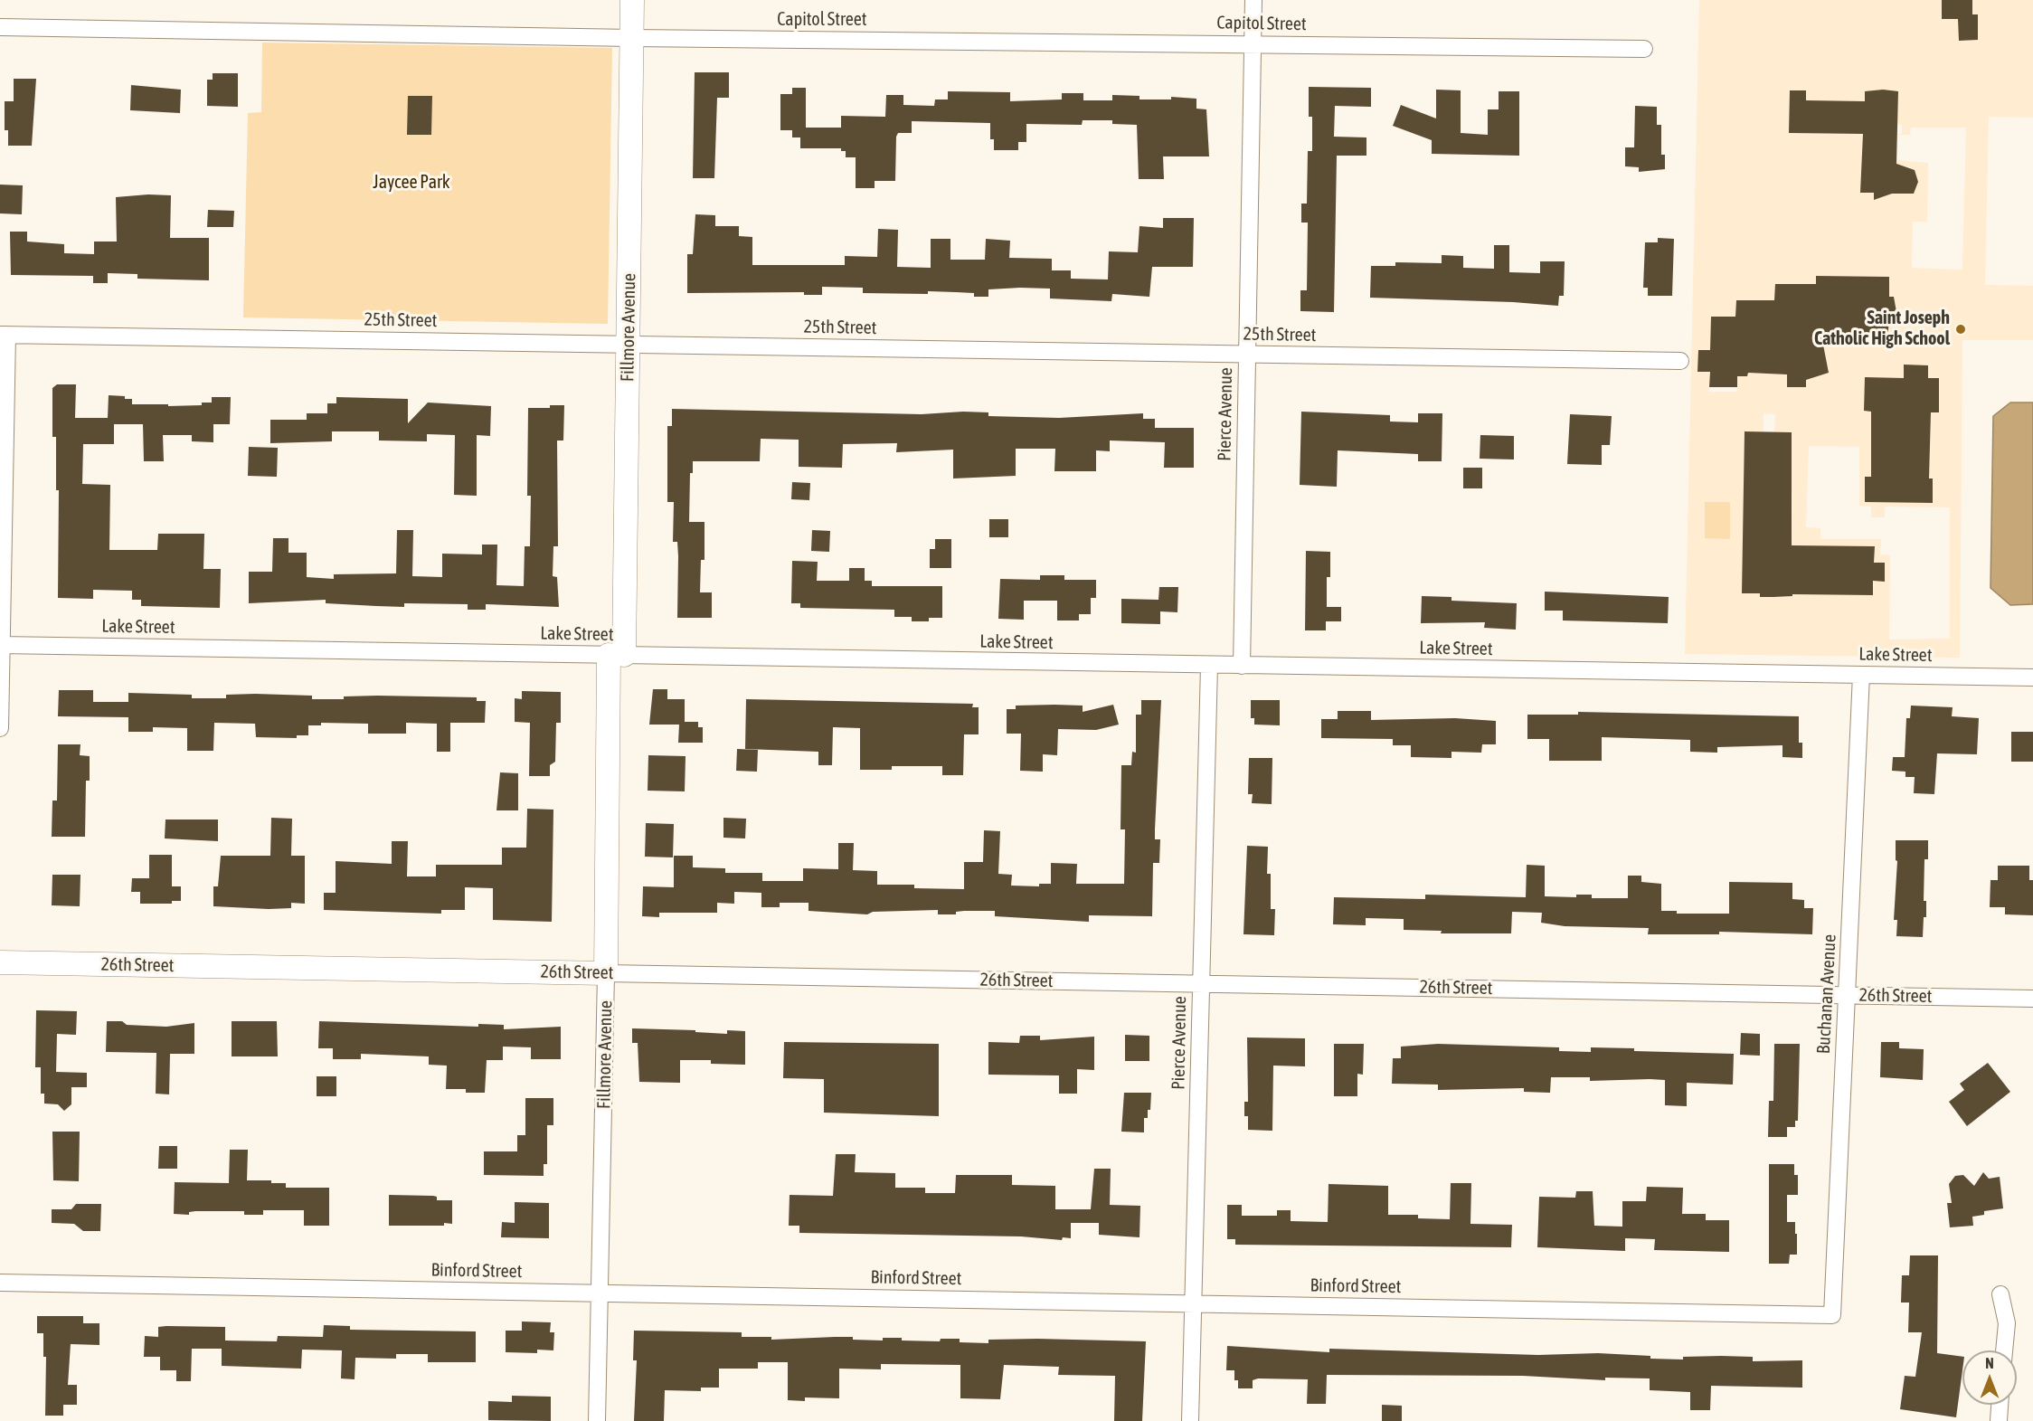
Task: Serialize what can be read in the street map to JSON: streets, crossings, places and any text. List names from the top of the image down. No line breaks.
{"streets":{"street":["Capitol Street","25th Street","Fillmore Avenue","Pierce Avenue","Lake Street","26th Street","Buchanan Avenue","Binford Street"]},"crossings":[["Capitol Street","Fillmore Avenue"],["Capitol Street","Pierce Avenue"],["25th Street","Fillmore Avenue"],["25th Street","Pierce Avenue"],["Fillmore Avenue","Lake Street"],["Fillmore Avenue","26th Street"],["Fillmore Avenue","Binford Street"],["Pierce Avenue","Lake Street"],["Pierce Avenue","26th Street"],["Pierce Avenue","Binford Street"],["Lake Street","Buchanan Avenue"],["26th Street","Buchanan Avenue"],["Buchanan Avenue","Binford Street"]],"parks":["Jaycee Park"],"places":["Saint Joseph Catholic High School"],"north":"top"}
